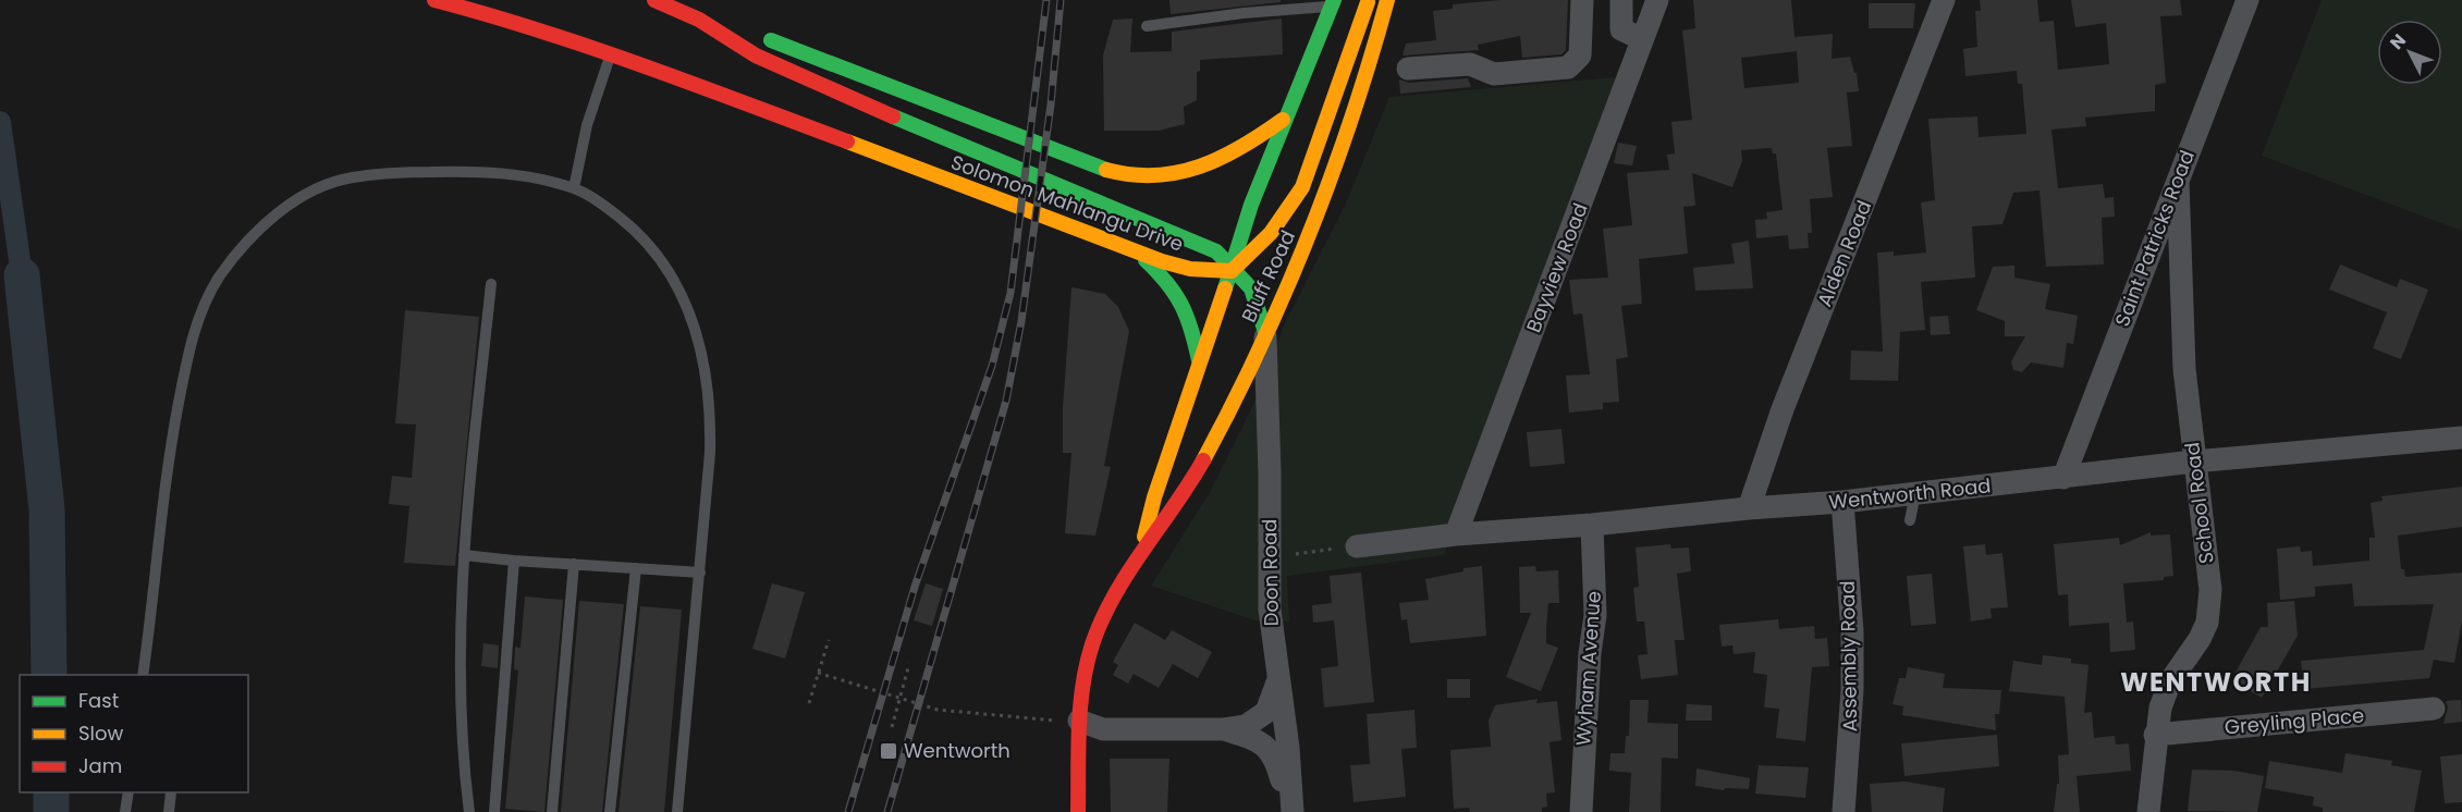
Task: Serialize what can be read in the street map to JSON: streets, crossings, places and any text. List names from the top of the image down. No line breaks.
{"streets":{"main road":["Solomon Mahlangu Drive","Bluff Road"],"street":["Saint Patricks Road","Alden Road","Bayview Road","Wentworth Road","School Road","Doon Road","Assembly Road","Wyham Avenue","Greyling Place"]},"crossings":[["Solomon Mahlangu Drive","Bluff Road"],["Saint Patricks Road","Wentworth Road"],["Saint Patricks Road","School Road"],["Alden Road","Wentworth Road"],["Bayview Road","Wentworth Road"],["Bluff Road","Doon Road"],["Wentworth Road","School Road"],["Wentworth Road","Assembly Road"],["Wentworth Road","Wyham Avenue"],["School Road","Greyling Place"]],"districts":["WENTWORTH"],"places":{"transit":["Wentworth"]},"legend":["Fast","Slow","Jam"],"north":"top left"}
